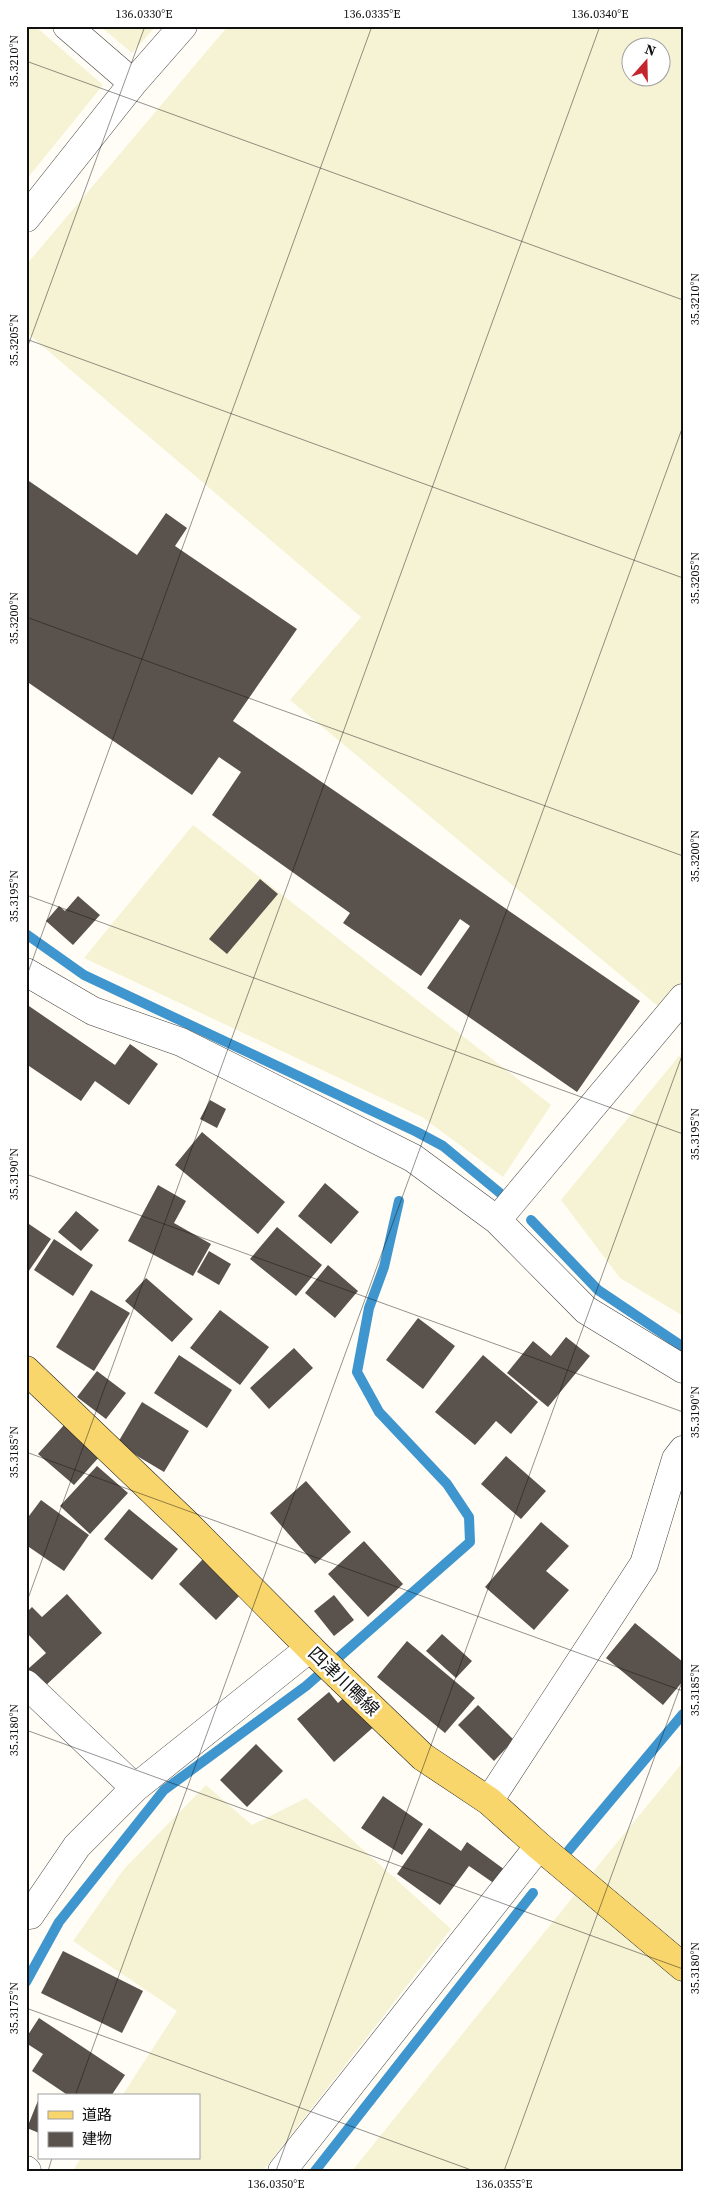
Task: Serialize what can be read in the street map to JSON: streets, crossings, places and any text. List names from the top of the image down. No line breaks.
{"streets":{"main road":["四津川鴨線"]},"legend":["道路","建物"],"north":"top","coordinates":["136.0330°E","136.0335°E","136.0340°E","35.3210°N","35.3205°N","35.3200°N","35.3195°N","35.3190°N","35.3185°N","35.3180°N","35.3175°N","136.0350°E","136.0355°E"]}
